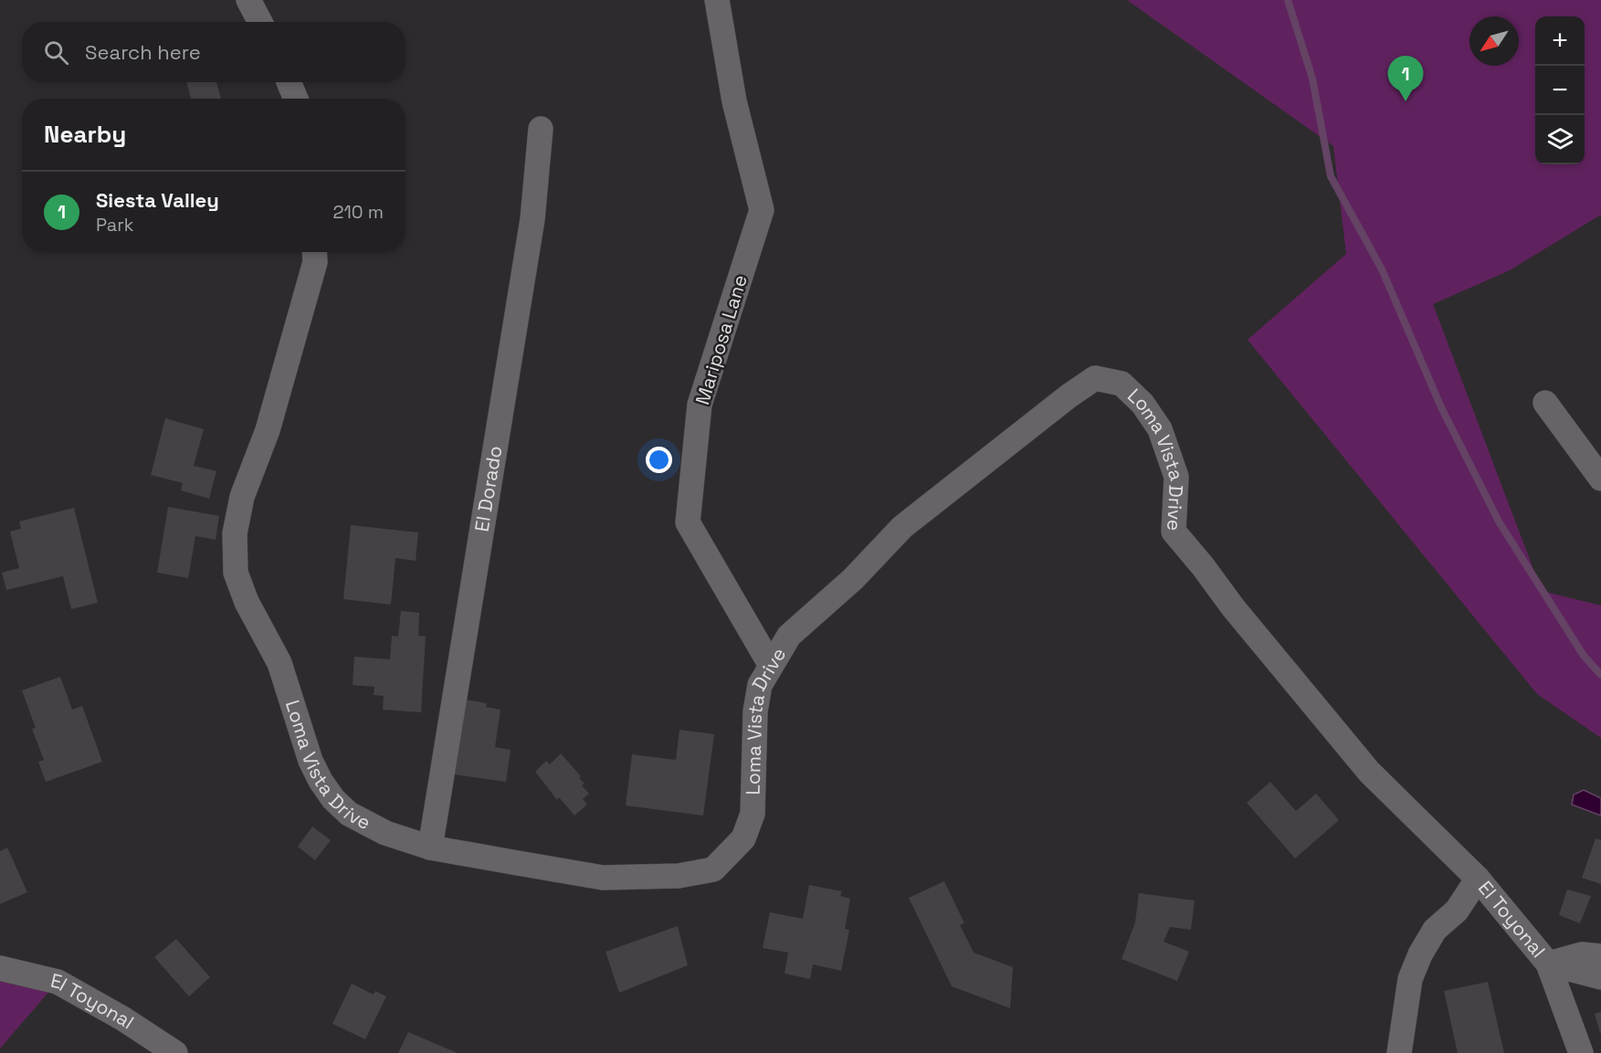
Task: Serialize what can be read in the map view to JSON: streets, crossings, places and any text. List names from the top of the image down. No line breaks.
{"streets":{"street":["Mariposa Lane","Loma Vista Drive","El Dorado","El Toyonal"]},"crossings":[["Mariposa Lane","Loma Vista Drive"],["Loma Vista Drive","El Dorado"],["Loma Vista Drive","El Toyonal"]],"north":"bottom left","page":{"map_buttons":["+","−"],"search":"Search here","pins":"1","heading":"Nearby","list":[{"mark":"1","name":"Siesta Valley","note":"Park","value":"210 m"}]}}
